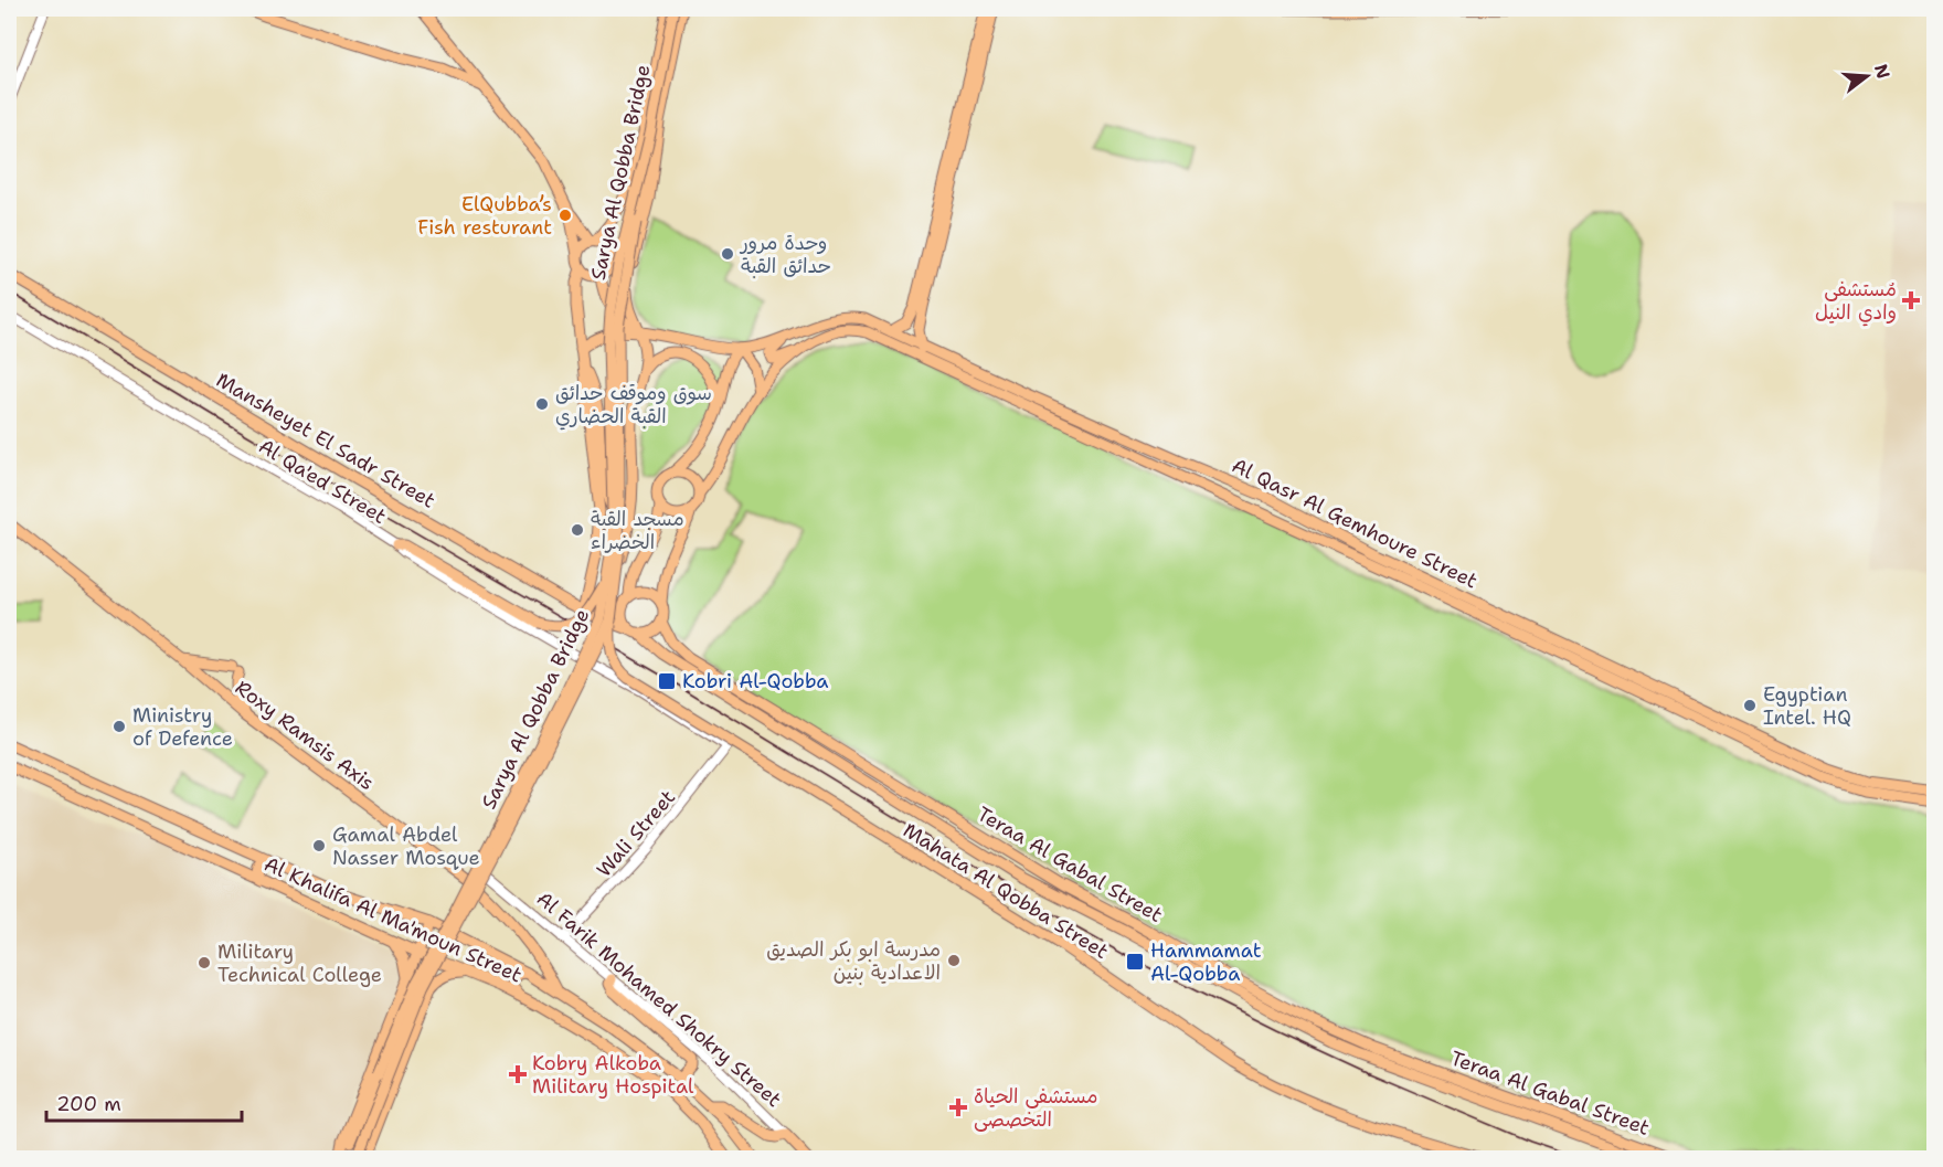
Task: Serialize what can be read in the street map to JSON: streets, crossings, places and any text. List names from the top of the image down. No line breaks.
{"streets":{"main road":["Sarya Al Qobba Bridge","Mansheyet El Sadr Street","Al Qasr Al Gemhoure Street","Roxy Ramsis Axis","Teraa Al Gabal Street","Mahata Al Qobba Street","Al Khalifa Al Ma'moun Street","Al Farik Mohamed Shokry Street"],"street":["Al Qa'ed Street","Wali Street"]},"crossings":[["Sarya Al Qobba Bridge","Mahata Al Qobba Street"],["Mansheyet El Sadr Street","Teraa Al Gabal Street"],["Al Qa'ed Street","Wali Street"],["Roxy Ramsis Axis","Al Khalifa Al Ma'moun Street"],["Wali Street","Al Farik Mohamed Shokry Street"]],"places":{"other":["ElQubba’s Fish resturant","وحدة مرور حدائق القبة","سوق وموقف حدائق القبة الحضاري","مسجد القبة الخضراء","Egyptian Intel. HQ","Ministry of Defence","Gamal Abdel Nasser Mosque","مدرسة ابو بكر الصديق الاعدادية بنين","Military Technical College"],"health":["مُستشفى وادي النيل","Kobry Alkoba Military Hospital","مستشفى الحياة التخصصى"],"transit":["Kobri Al-Qobba","Hammamat Al-Qobba"]},"scale_bar":"200 m","north":"right"}
